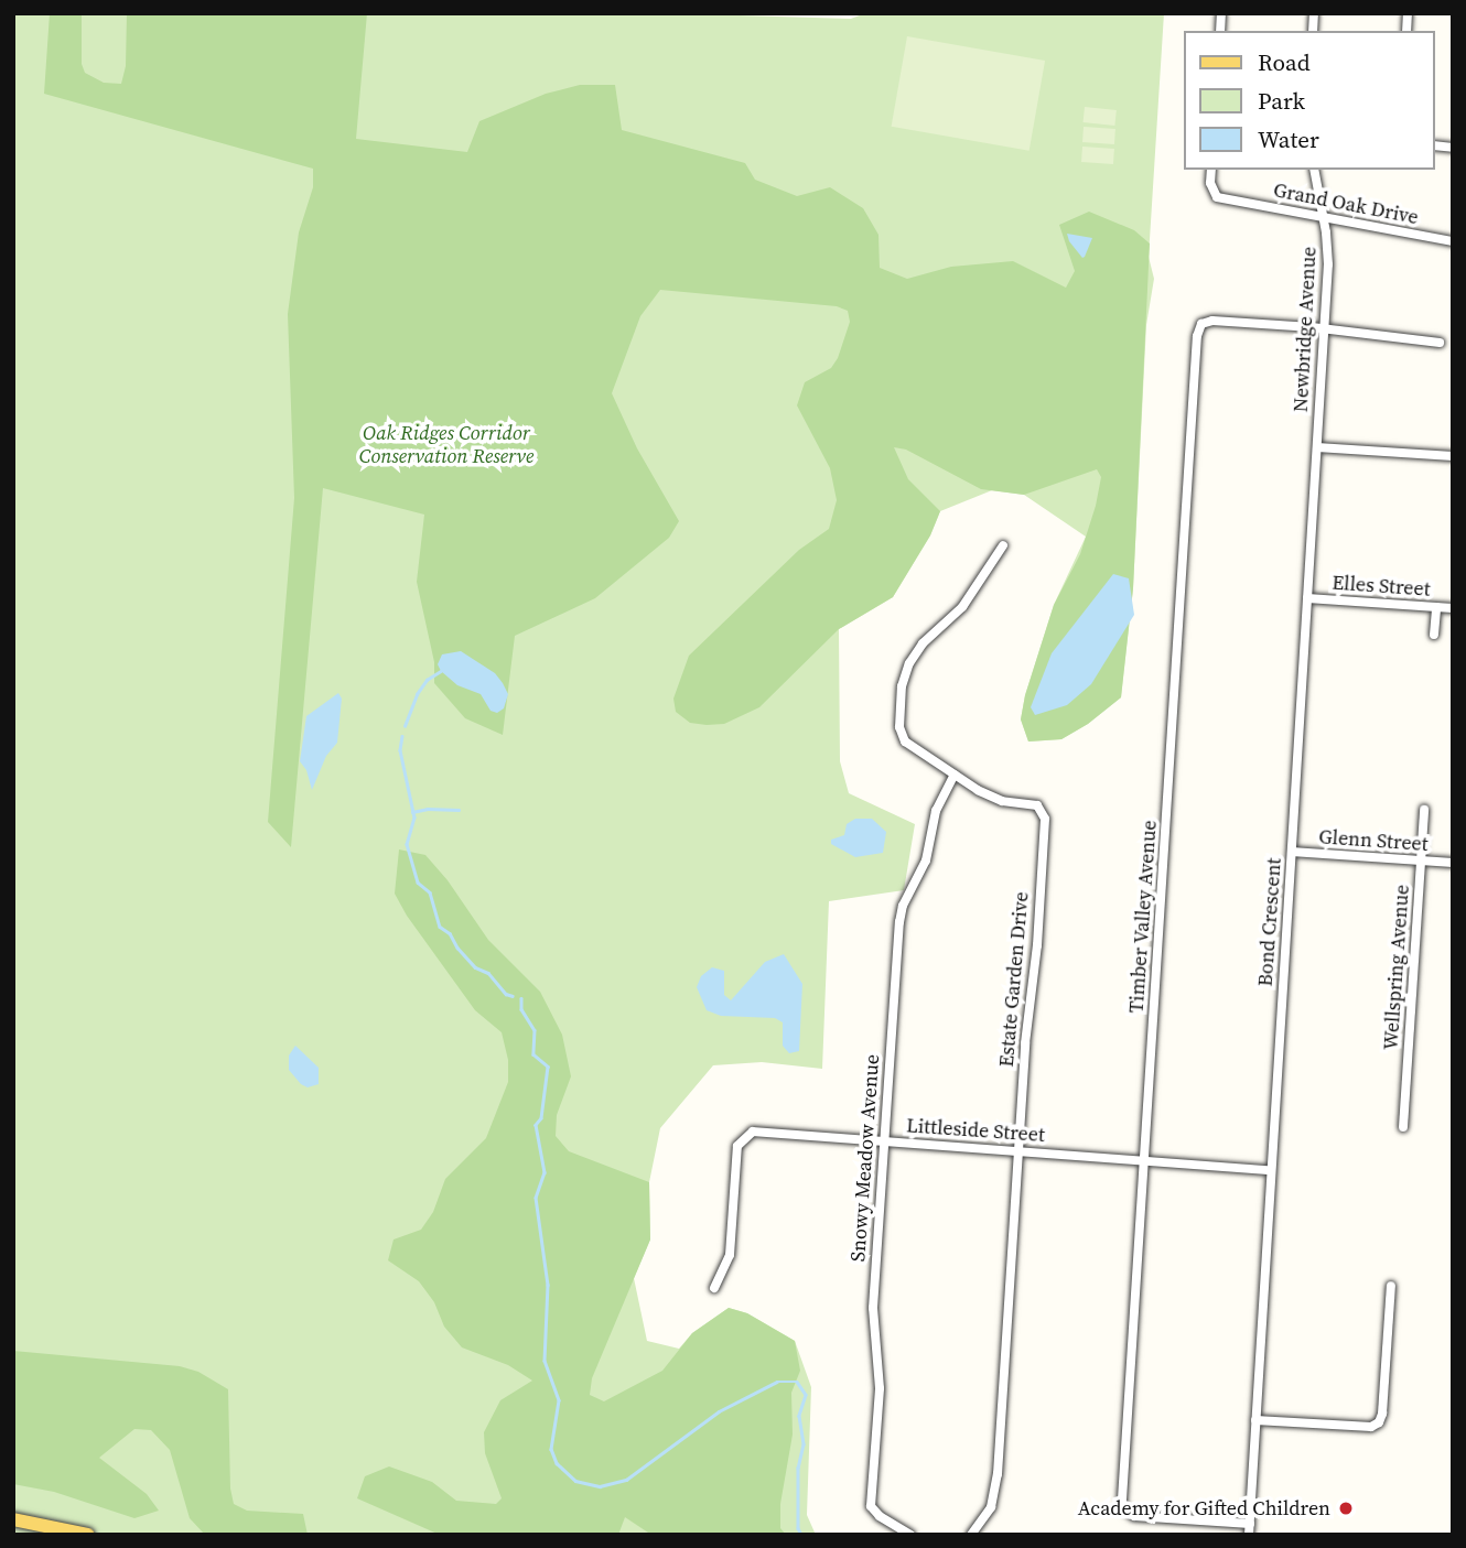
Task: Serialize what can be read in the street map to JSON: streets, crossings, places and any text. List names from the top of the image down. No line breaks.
{"streets":{"street":["Grand Oak Drive","Newbridge Avenue","Elles Street","Glenn Street","Timber Valley Avenue","Bond Crescent","Wellspring Avenue","Estate Garden Drive","Littleside Street","Snowy Meadow Avenue"]},"crossings":[["Grand Oak Drive","Newbridge Avenue"],["Newbridge Avenue","Timber Valley Avenue"],["Newbridge Avenue","Bond Crescent"],["Elles Street","Bond Crescent"],["Glenn Street","Bond Crescent"],["Glenn Street","Wellspring Avenue"],["Timber Valley Avenue","Bond Crescent"],["Timber Valley Avenue","Littleside Street"],["Bond Crescent","Littleside Street"],["Estate Garden Drive","Littleside Street"],["Estate Garden Drive","Snowy Meadow Avenue"],["Littleside Street","Snowy Meadow Avenue"]],"parks":["Oak Ridges Corridor Conservation Reserve"],"places":["Academy for Gifted Children"],"legend":["Road","Park","Water"]}
